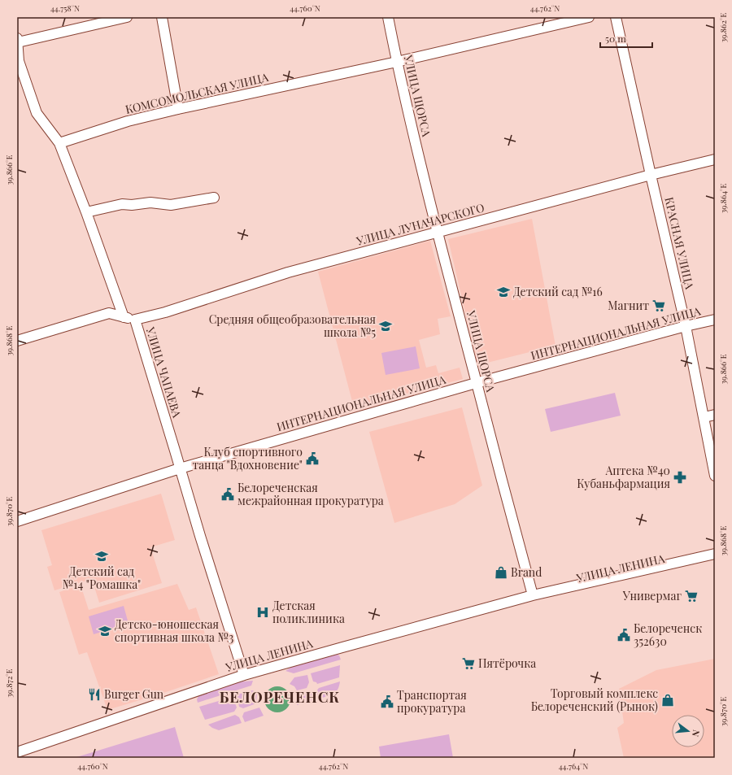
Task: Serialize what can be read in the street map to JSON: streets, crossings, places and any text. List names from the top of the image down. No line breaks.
{"streets":{"street":["КОМСОМОЛЬСКАЯ УЛИЦА","УЛИЦА ЩОРСА","УЛИЦА ЛУНАЧАРСКОГО","КРАСНАЯ УЛИЦА","ИНТЕРНАЦИОНАЛЬНАЯ УЛИЦА","УЛИЦА ЧАПАЕВА","УЛИЦА ЛЕНИНА"]},"crossings":[["КОМСОМОЛЬСКАЯ УЛИЦА","УЛИЦА ЩОРСА"],["УЛИЦА ЩОРСА","УЛИЦА ЛУНАЧАРСКОГО"],["УЛИЦА ЩОРСА","ИНТЕРНАЦИОНАЛЬНАЯ УЛИЦА"],["УЛИЦА ЩОРСА","УЛИЦА ЛЕНИНА"],["УЛИЦА ЛУНАЧАРСКОГО","КРАСНАЯ УЛИЦА"],["УЛИЦА ЛУНАЧАРСКОГО","УЛИЦА ЧАПАЕВА"],["КРАСНАЯ УЛИЦА","ИНТЕРНАЦИОНАЛЬНАЯ УЛИЦА"],["ИНТЕРНАЦИОНАЛЬНАЯ УЛИЦА","УЛИЦА ЧАПАЕВА"],["УЛИЦА ЧАПАЕВА","УЛИЦА ЛЕНИНА"]],"districts":["БЕЛОРЕЧЕНСК"],"places":{"school or university":["Детский сад №16","Средняя общеобразовательная школа №5","Детский сад №14 \"Ромашка\"","Детско-юношеская спортивная школа №3"],"supermarket":["Магнит","Универмаг","Пятёрочка"],"public building":["Клуб спортивного танца \"Вдохновение\"","Белореченская межрайонная прокуратура","Белореченск 352630","Транспортая прокуратура"],"pharmacy":["Аптека №40 Кубаньфармация"],"shop":["Brand","Торговый комплекс Белореченский (Рынок)"],"hospital":["Детская поликлиника"],"restaurant":["Burger Gun"]},"scale_bar":"50 m","north":"right","coordinates":["44.758°N","44.760°N","44.762°N","39.862°E","39.866°E","39.864°E","39.868°E","39.870°E","39.872°E","44.764°N"]}
